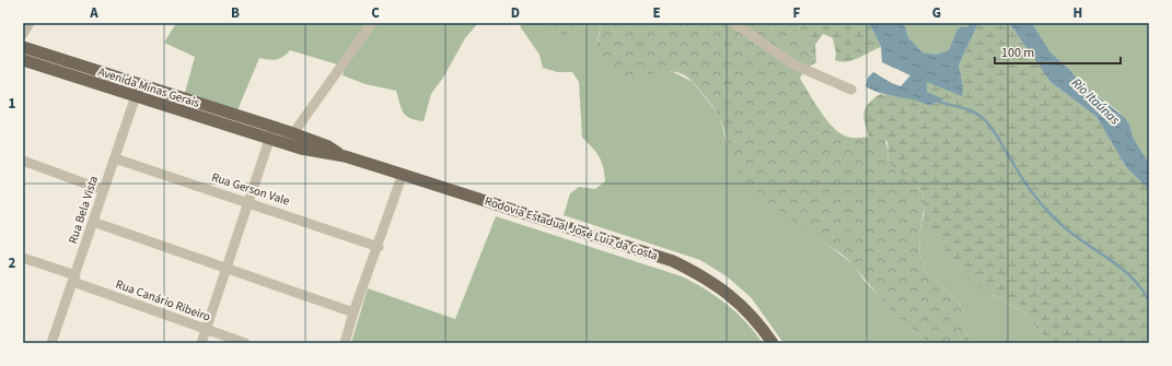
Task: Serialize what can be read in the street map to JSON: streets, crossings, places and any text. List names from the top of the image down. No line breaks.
{"streets":{"main road":["Avenida Minas Gerais","Rodovia Estadual José Luiz da Costa"],"street":["Rua Gerson Vale","Rua Bela Vista","Rua Canário Ribeiro"]},"crossings":[["Avenida Minas Gerais","Rua Bela Vista"],["Avenida Minas Gerais","Rodovia Estadual José Luiz da Costa"],["Rua Gerson Vale","Rua Bela Vista"],["Rua Bela Vista","Rua Canário Ribeiro"]],"water":["Rio Itaúnas"],"scale_bar":"100 m","grid":{"columns":["A","B","C","D","E","F","G","H"],"rows":["1","2"]}}
